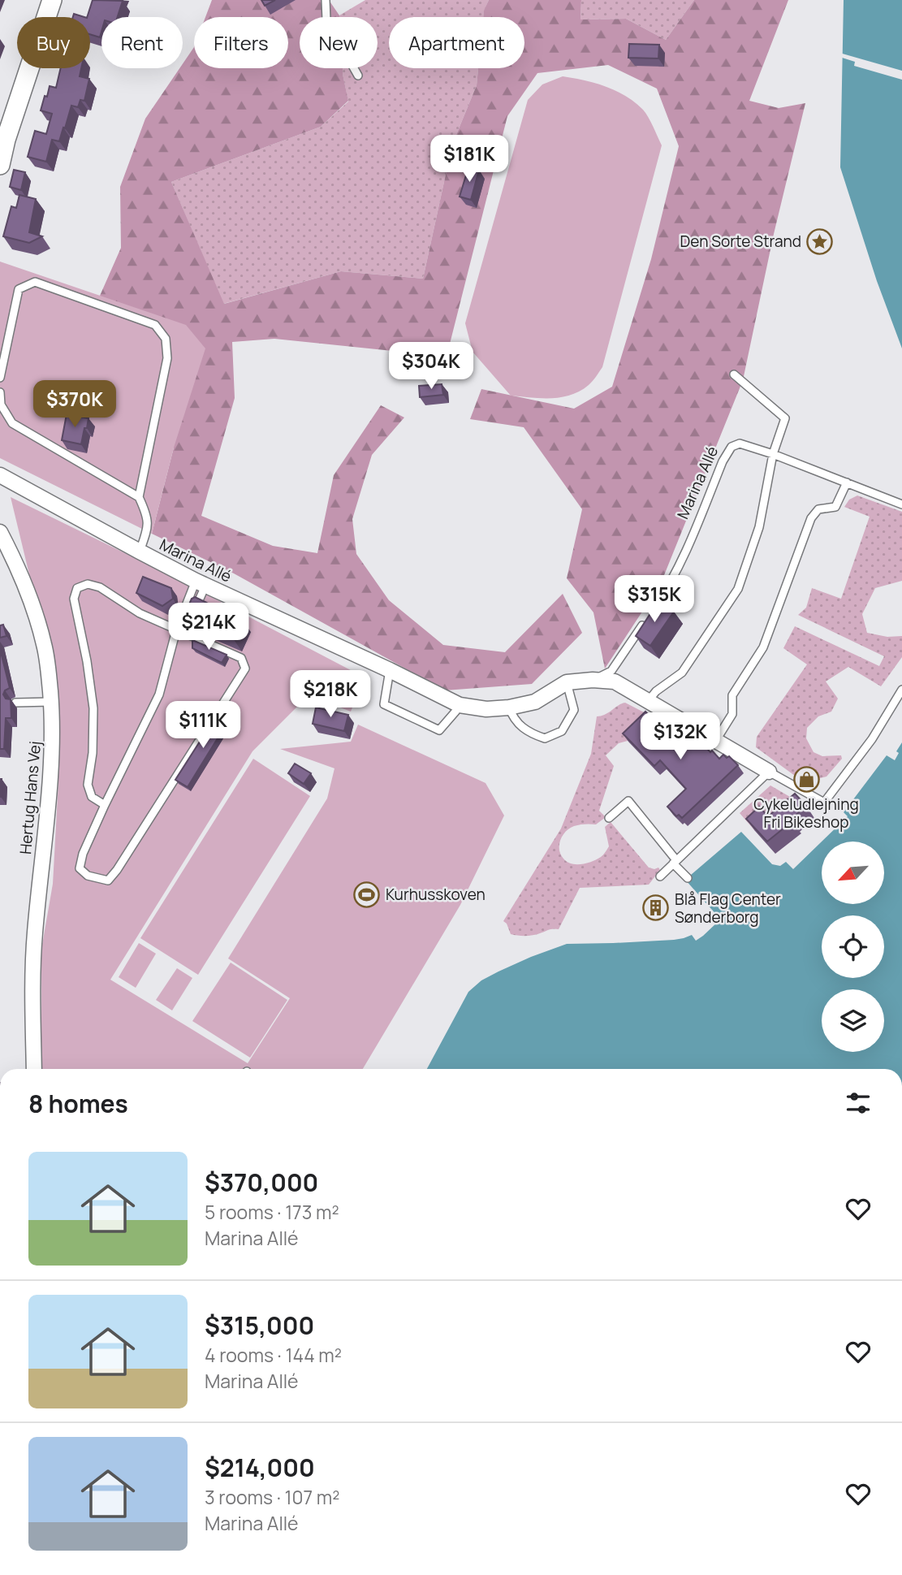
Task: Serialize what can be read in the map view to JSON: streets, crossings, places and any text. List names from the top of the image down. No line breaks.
{"streets":{"street":["Marina Allé","Hertug Hans Vej"]},"places":{"place":["Den Sorte Strand"],"shop":["Cykeludlejning Fri Bikeshop"],"sports":["Kurhusskoven"],"building":["Blå Flag Center Sønderborg"]},"north":"bottom left","page":{"chip":["Buy","Rent","Filters","New","Apartment"],"price":["$181K","$304K","$370K","$315K","$214K","$218K","$111K","$132K"],"heading":"8 homes","list":[{"name":"$370,000","note":"5 rooms · 173 m² · Marina Allé"},{"name":"$315,000","note":"4 rooms · 144 m² · Marina Allé"},{"name":"$214,000","note":"3 rooms · 107 m² · Marina Allé"}]}}
